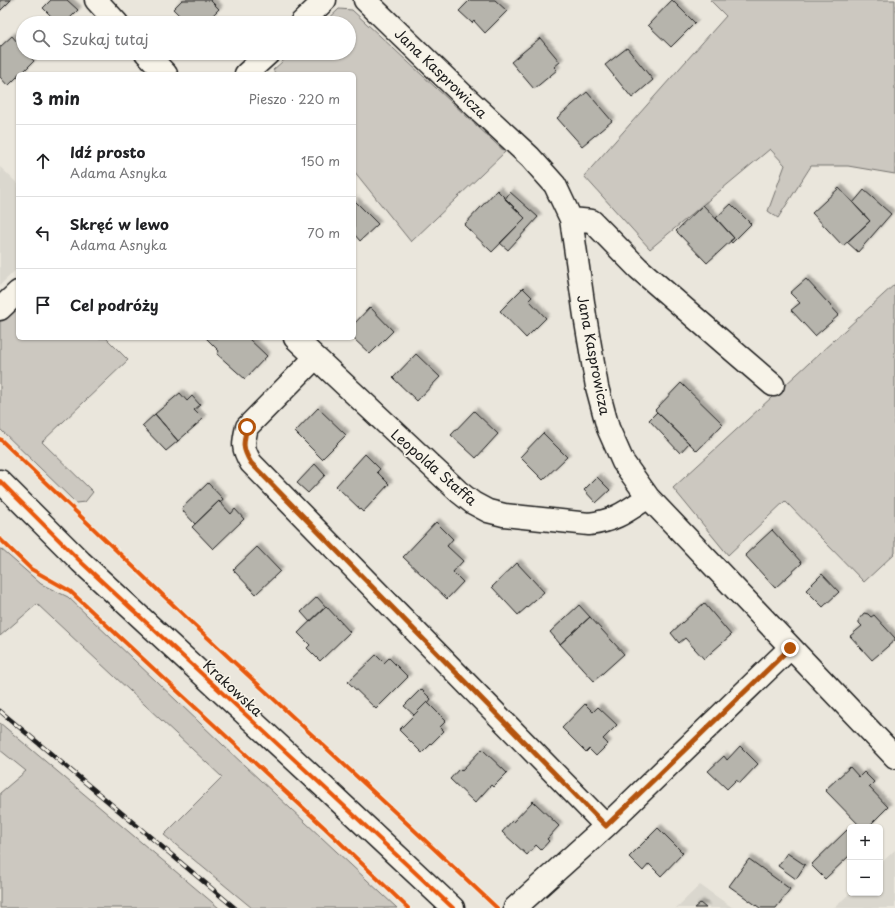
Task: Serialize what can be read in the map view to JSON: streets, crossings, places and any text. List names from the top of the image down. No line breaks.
{"streets":{"street":["Jana Kasprowicza","Leopolda Staffa","Krakowska"]},"crossings":[["Jana Kasprowicza","Leopolda Staffa"]],"page":{"search":"Szukaj tutaj","heading":["3 min","Pieszo · 220 m"],"list":[["Idź prosto","Adama Asnyka","150 m"],["Skręć w lewo","Adama Asnyka","70 m"],"Cel podróży"],"map_buttons":["+","−"]}}
